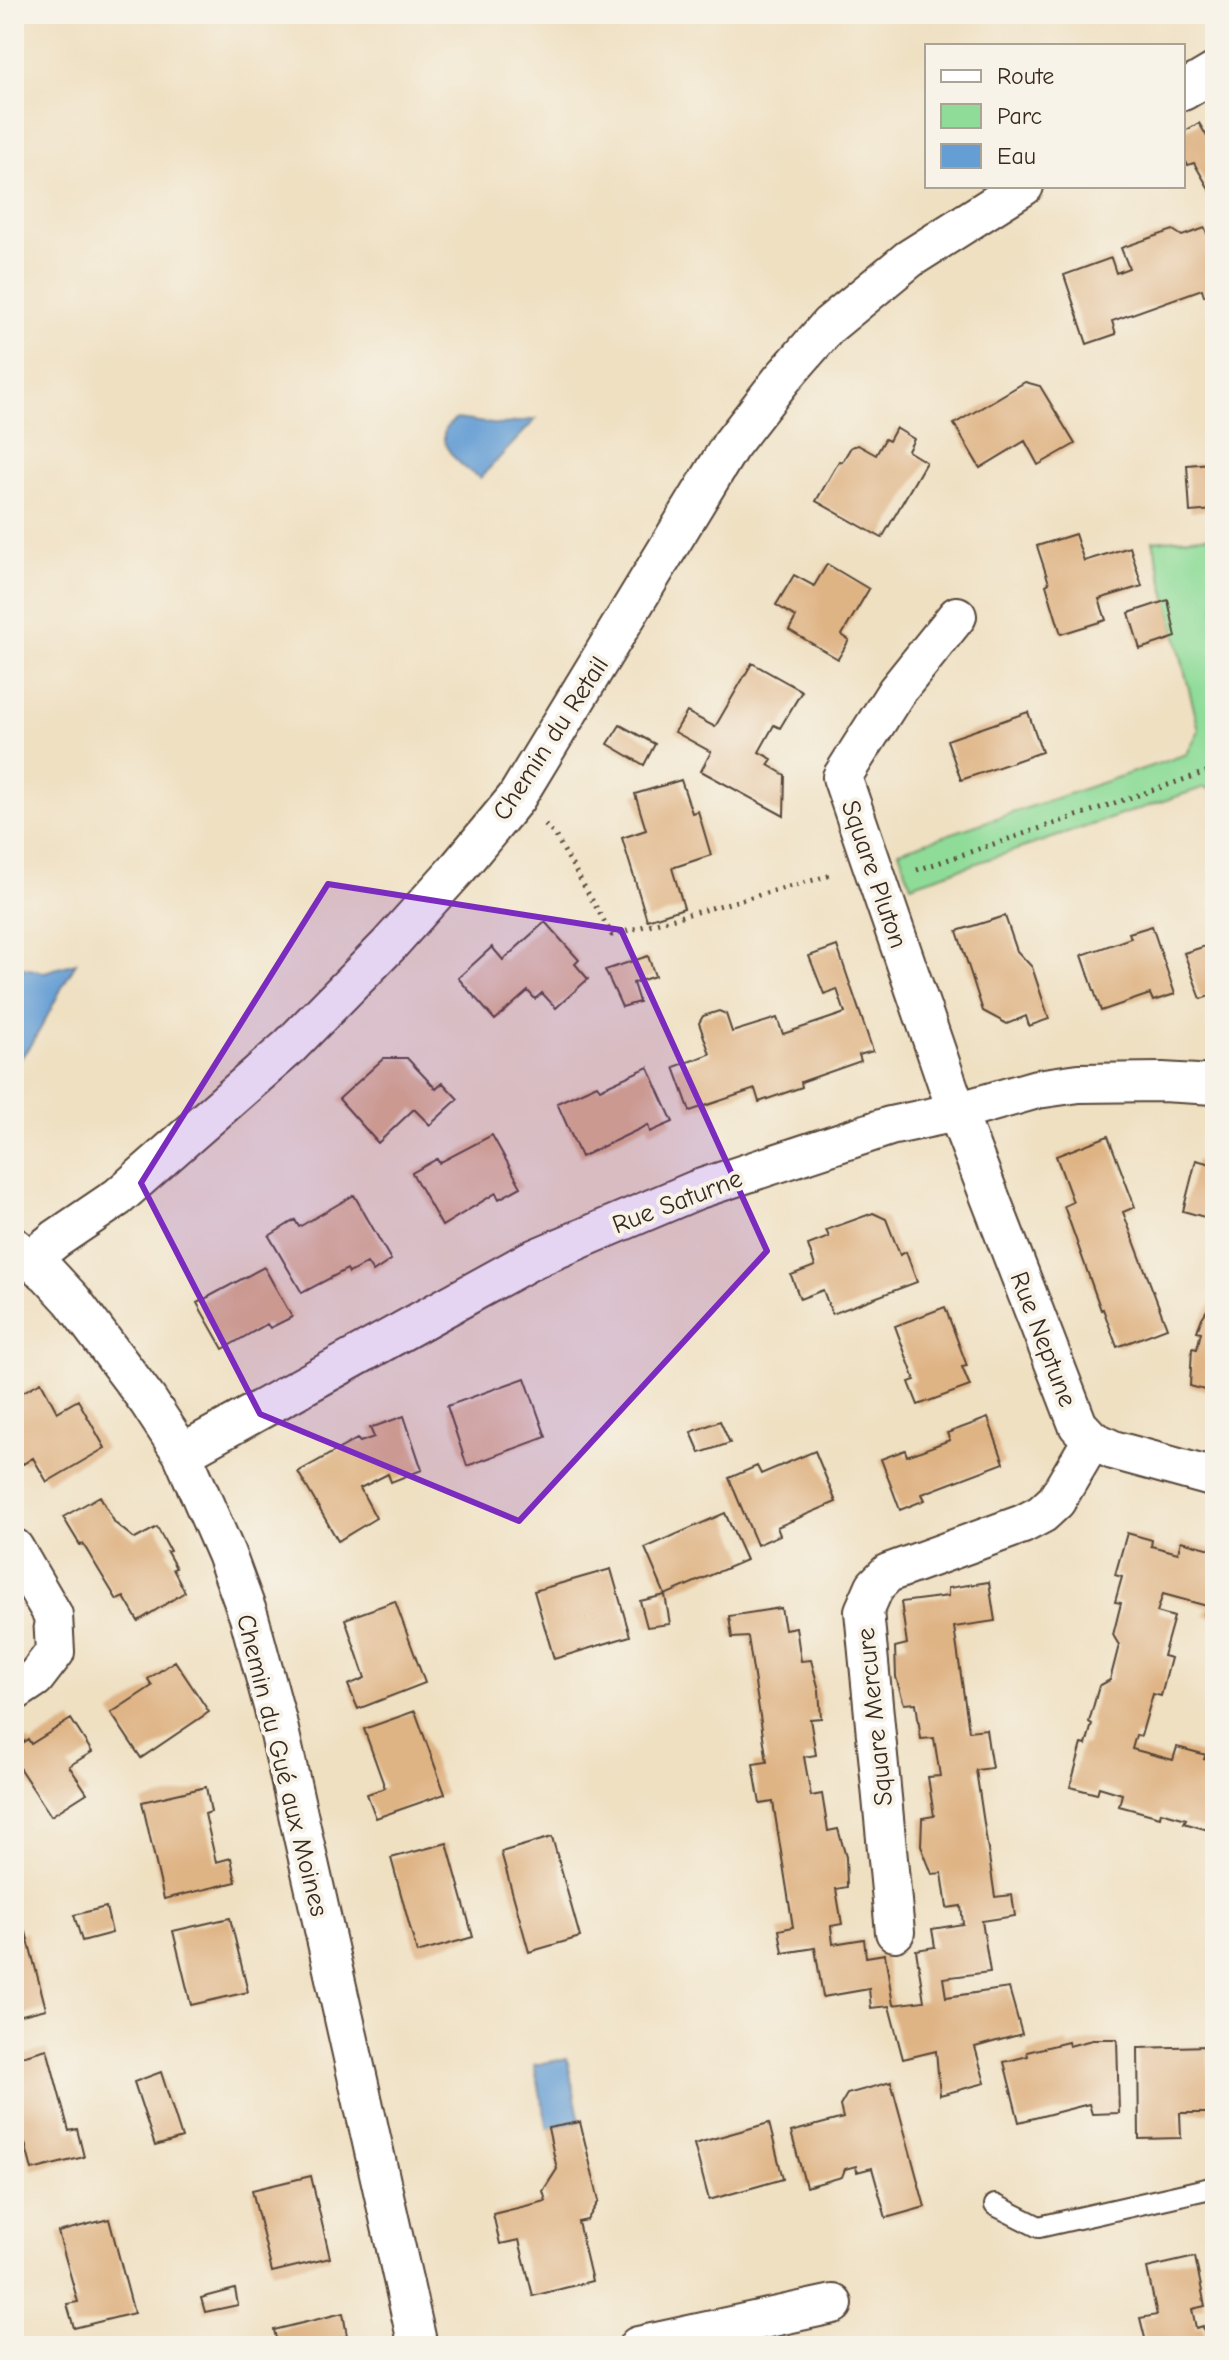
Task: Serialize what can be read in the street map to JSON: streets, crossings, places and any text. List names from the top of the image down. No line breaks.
{"streets":{"street":["Chemin du Retail","Square Pluton","Rue Saturne","Rue Neptune","Square Mercure","Chemin du Gué aux Moines"]},"crossings":[["Chemin du Retail","Chemin du Gué aux Moines"],["Square Pluton","Rue Saturne"],["Square Pluton","Rue Neptune"],["Rue Saturne","Rue Neptune"],["Rue Saturne","Chemin du Gué aux Moines"],["Rue Neptune","Square Mercure"]],"legend":["Route","Parc","Eau"]}
